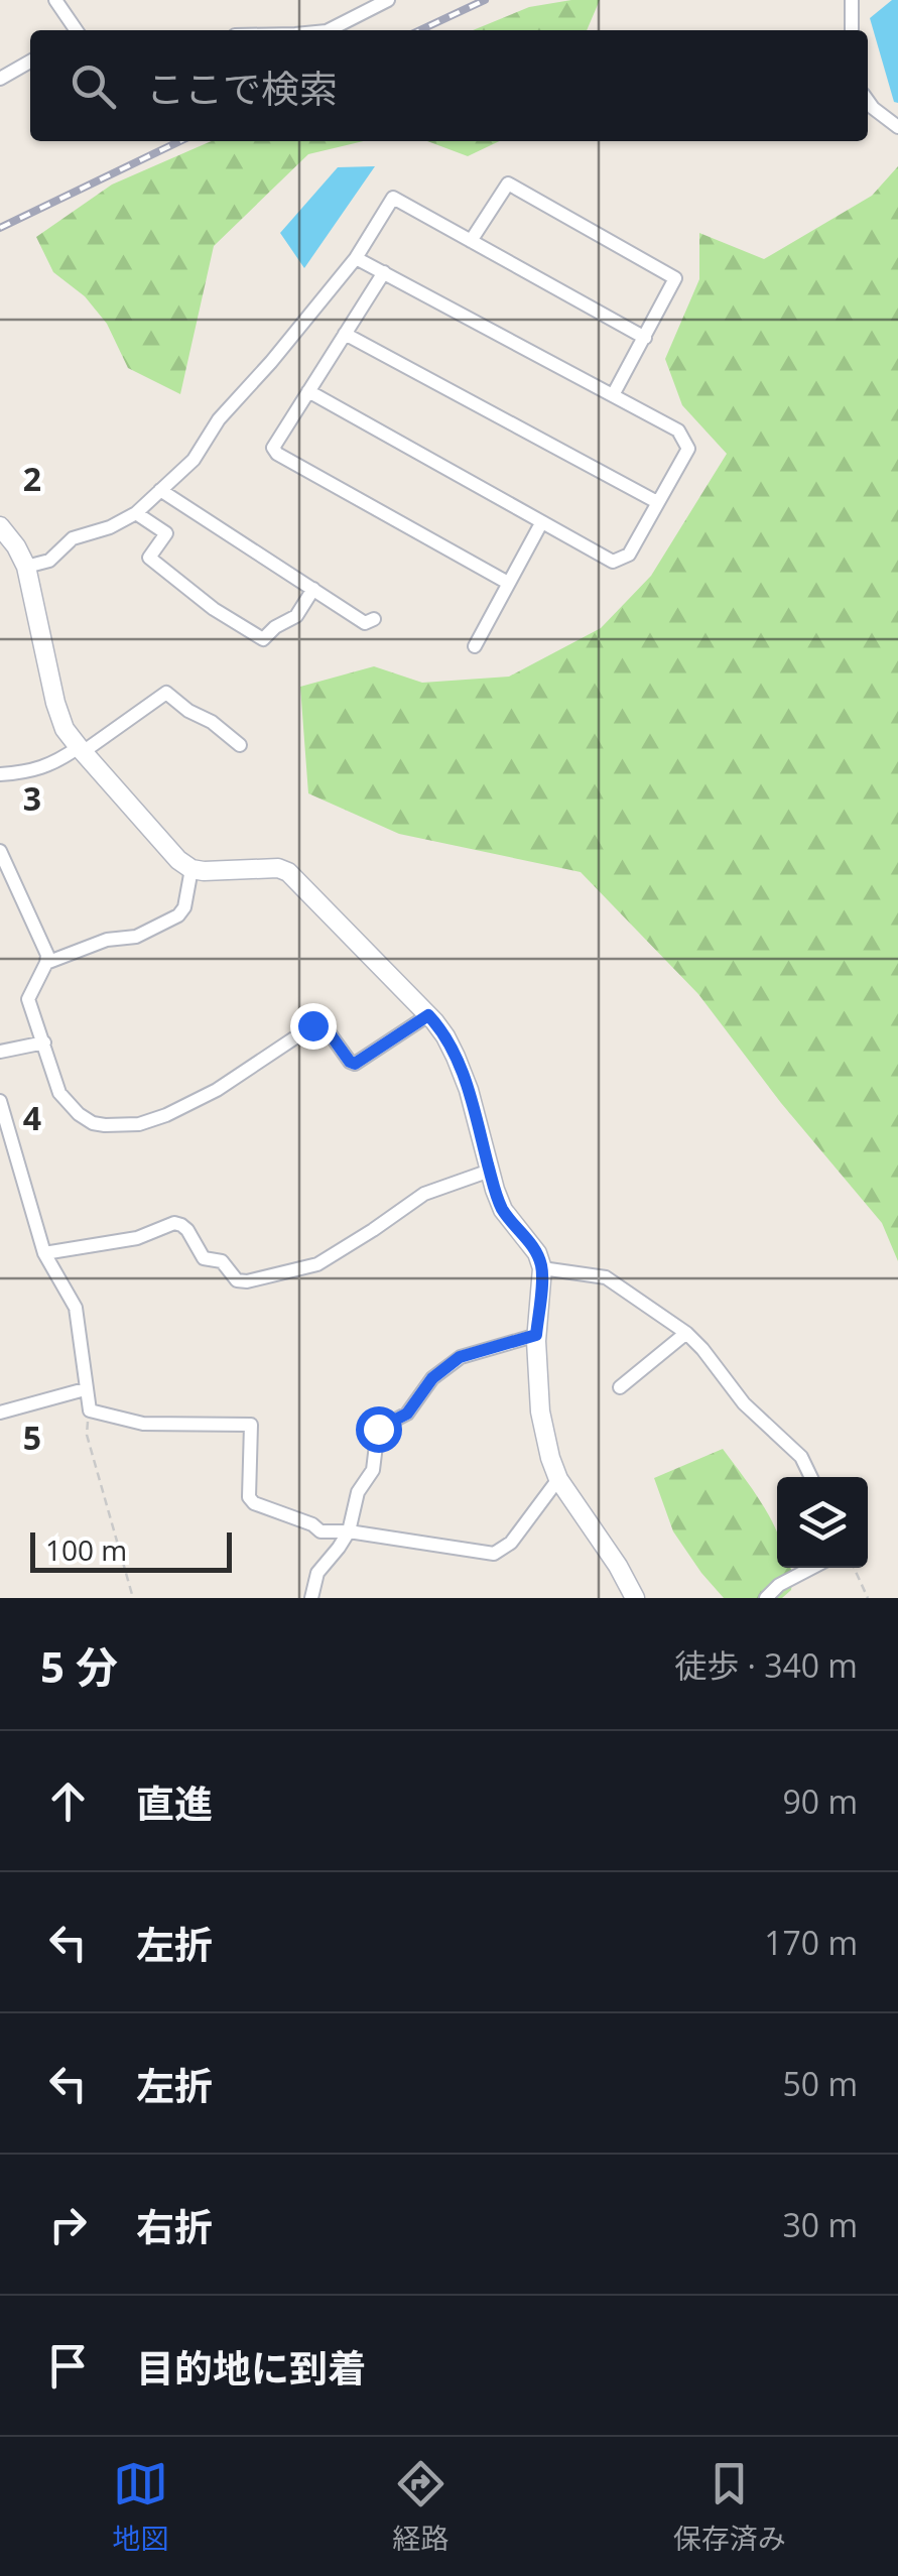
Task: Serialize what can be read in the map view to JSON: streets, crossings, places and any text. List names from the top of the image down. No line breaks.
{"scale_bar":"100 m","page":{"search":"ここで検索","scale":"100 m","heading":["5 分","徒歩 · 340 m"],"list":[["直進","90 m"],["左折","170 m"],["左折","50 m"],["右折","30 m"],"目的地に到着"],"nav":["地図","経路","保存済み"]},"grid":{"rows":["2","3","4","5"]}}
